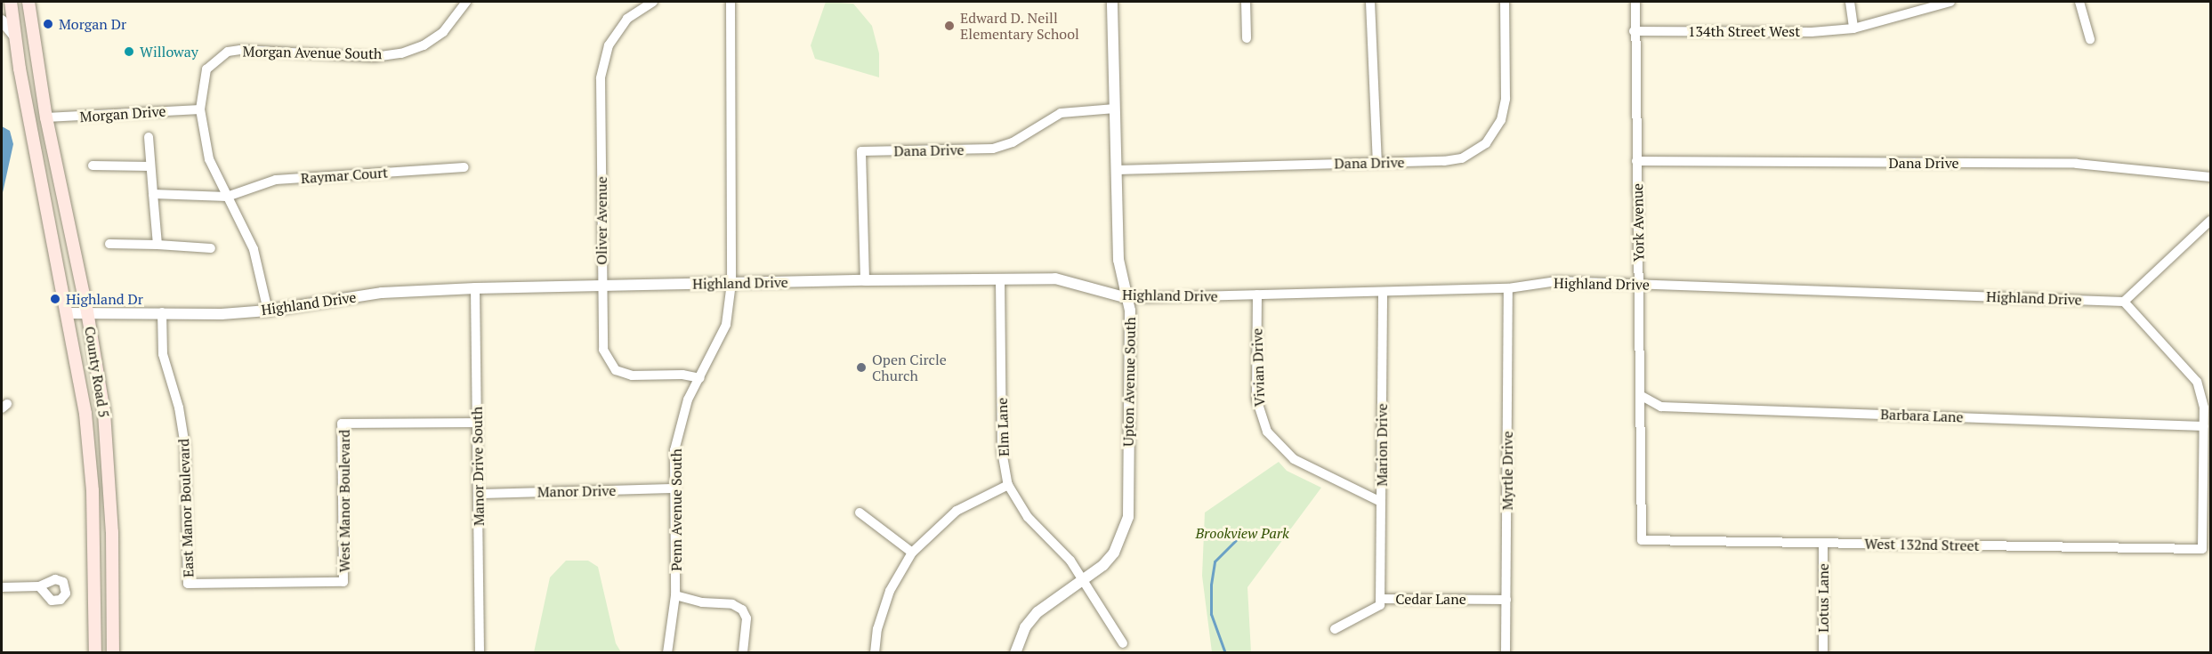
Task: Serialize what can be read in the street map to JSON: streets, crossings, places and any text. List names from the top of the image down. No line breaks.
{"streets":{"main road":["County Road 5"],"street":["134th Street West","Morgan Avenue South","Morgan Drive","Dana Drive","Raymar Court","Oliver Avenue","York Avenue","Highland Drive","Vivian Drive","Upton Avenue South","Barbara Lane","Elm Lane","Marion Drive","Manor Drive South","Myrtle Drive","Manor Drive","West Manor Boulevard","East Manor Boulevard","Penn Avenue South","West 132nd Street","Lotus Lane","Cedar Lane"]},"crossings":[["134th Street West","York Avenue"],["Morgan Avenue South","Morgan Drive"],["Morgan Avenue South","Raymar Court"],["Morgan Avenue South","Highland Drive"],["Morgan Drive","County Road 5"],["Dana Drive","York Avenue"],["Dana Drive","Highland Drive"],["Dana Drive","Upton Avenue South"],["Oliver Avenue","Highland Drive"],["Oliver Avenue","Penn Avenue South"],["York Avenue","Highland Drive"],["York Avenue","Barbara Lane"],["York Avenue","West 132nd Street"],["Highland Drive","Vivian Drive"],["Highland Drive","County Road 5"],["Highland Drive","Upton Avenue South"],["Highland Drive","Elm Lane"],["Highland Drive","Marion Drive"],["Highland Drive","Manor Drive South"],["Highland Drive","Myrtle Drive"],["Highland Drive","East Manor Boulevard"],["Highland Drive","Penn Avenue South"],["Vivian Drive","Marion Drive"],["Upton Avenue South","Elm Lane"],["Barbara Lane","West 132nd Street"],["Marion Drive","Cedar Lane"],["Manor Drive South","Manor Drive"],["Manor Drive South","West Manor Boulevard"],["Myrtle Drive","Cedar Lane"],["Manor Drive","Penn Avenue South"],["West Manor Boulevard","East Manor Boulevard"],["West 132nd Street","Lotus Lane"]],"parks":["Brookview Park"],"places":["Morgan Dr","Edward D. Neill Elementary School","Willoway","Highland Dr","Open Circle Church"]}
